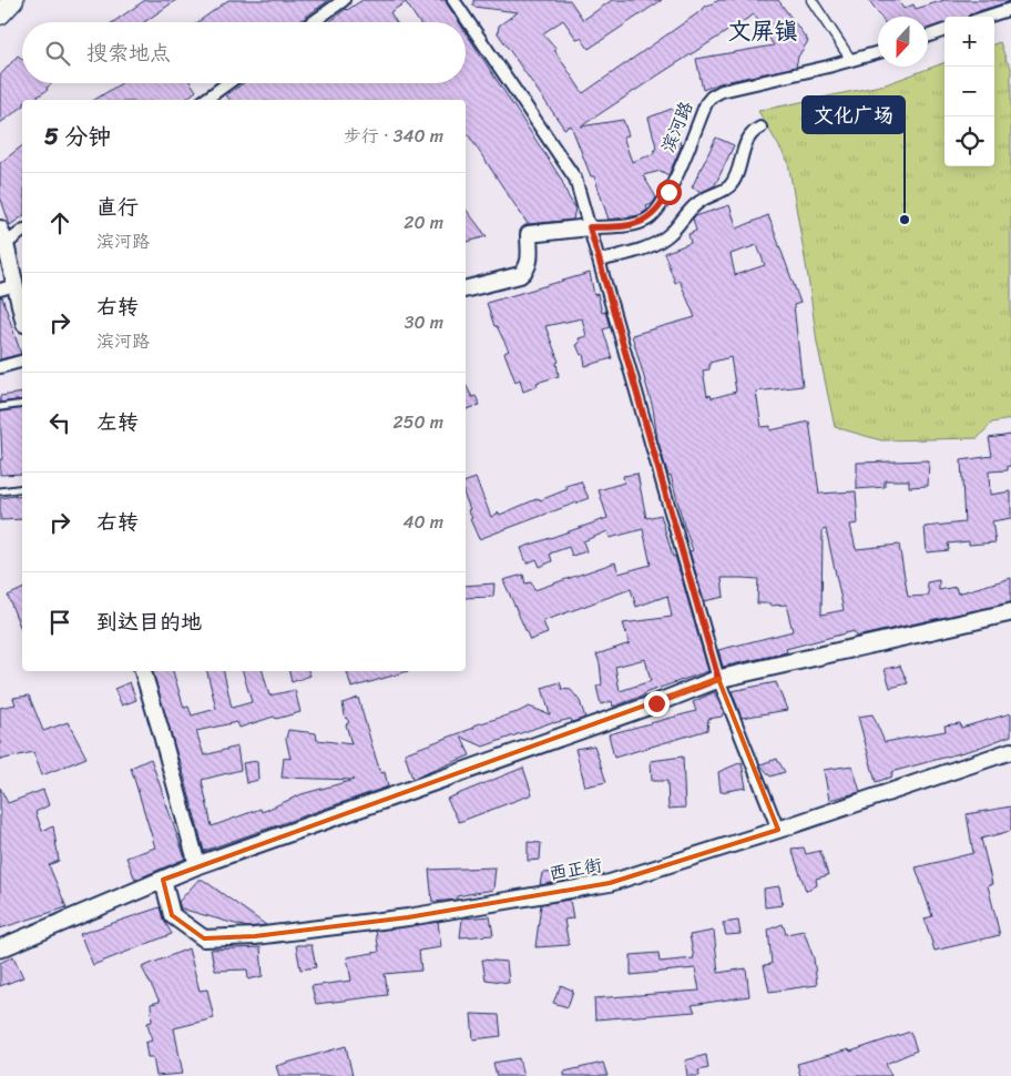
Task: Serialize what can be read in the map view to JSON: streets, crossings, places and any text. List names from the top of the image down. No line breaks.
{"streets":{"street":["滨河路","西正街"]},"districts":["文屏镇"],"places":["文化广场"],"north":"bottom","page":{"map_buttons":["+","−"],"search":"搜索地点","heading":["5 分钟","步行 · 340 m"],"list":[["直行","滨河路","20 m"],["右转","滨河路","30 m"],["左转","250 m"],["右转","40 m"],"到达目的地"]}}
